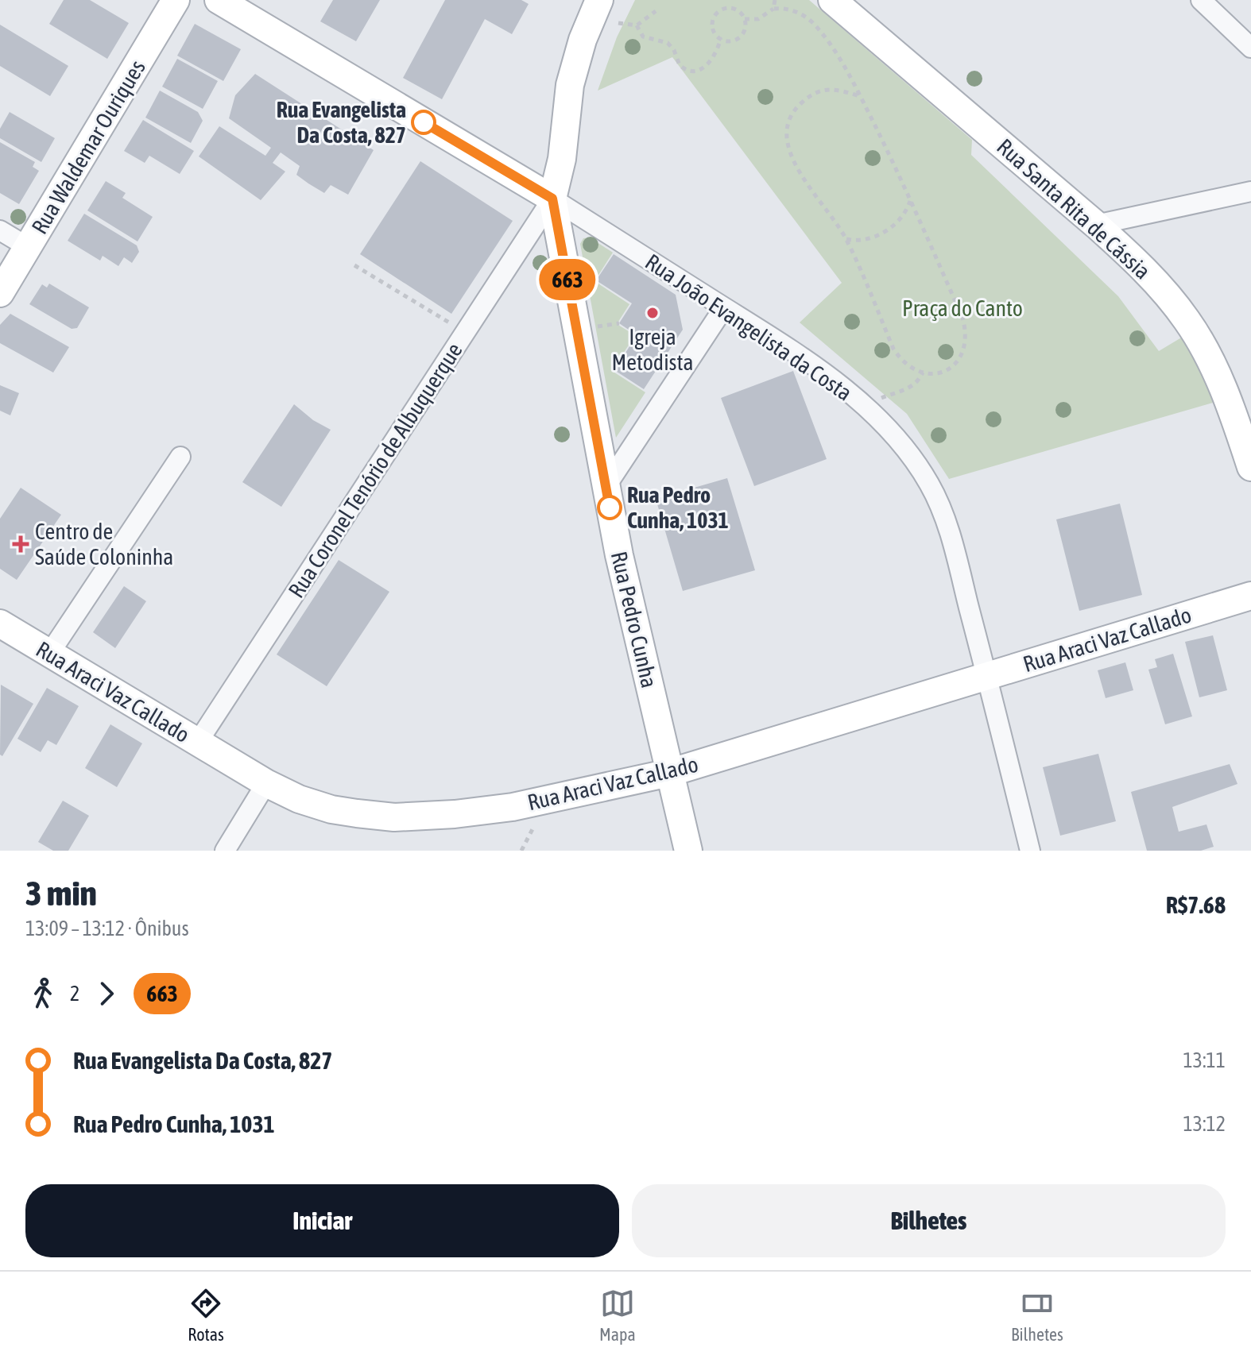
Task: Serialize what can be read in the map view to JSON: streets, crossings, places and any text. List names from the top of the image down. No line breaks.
{"streets":{"street":["Rua Waldemar Ouriques","Rua Santa Rita de Cássia","Rua João Evangelista da Costa","Rua Coronel Tenório de Albuquerque","Rua Pedro Cunha","Rua Araci Vaz Callado"]},"crossings":[["Rua João Evangelista da Costa","Rua Coronel Tenório de Albuquerque"],["Rua João Evangelista da Costa","Rua Pedro Cunha"],["Rua João Evangelista da Costa","Rua Araci Vaz Callado"],["Rua Coronel Tenório de Albuquerque","Rua Pedro Cunha"],["Rua Coronel Tenório de Albuquerque","Rua Araci Vaz Callado"],["Rua Pedro Cunha","Rua Araci Vaz Callado"]],"parks":["Praça do Canto"],"places":{"other":["Rua Evangelista Da Costa, 827","Igreja Metodista","Rua Pedro Cunha, 1031"],"health":["Centro de Saúde Coloninha"]},"lines":["bus line 663"],"page":{"on_map":"663","heading":["3 min","13:09 – 13:12 · Ônibus","R$7.68"],"legs":["2","663"],"list":[{"name":"Rua Evangelista Da Costa, 827","value":"13:11"},{"name":"Rua Pedro Cunha, 1031","value":"13:12"}],"buttons":["Iniciar","Bilhetes"],"tabs":["Rotas","Mapa","Bilhetes"]}}
